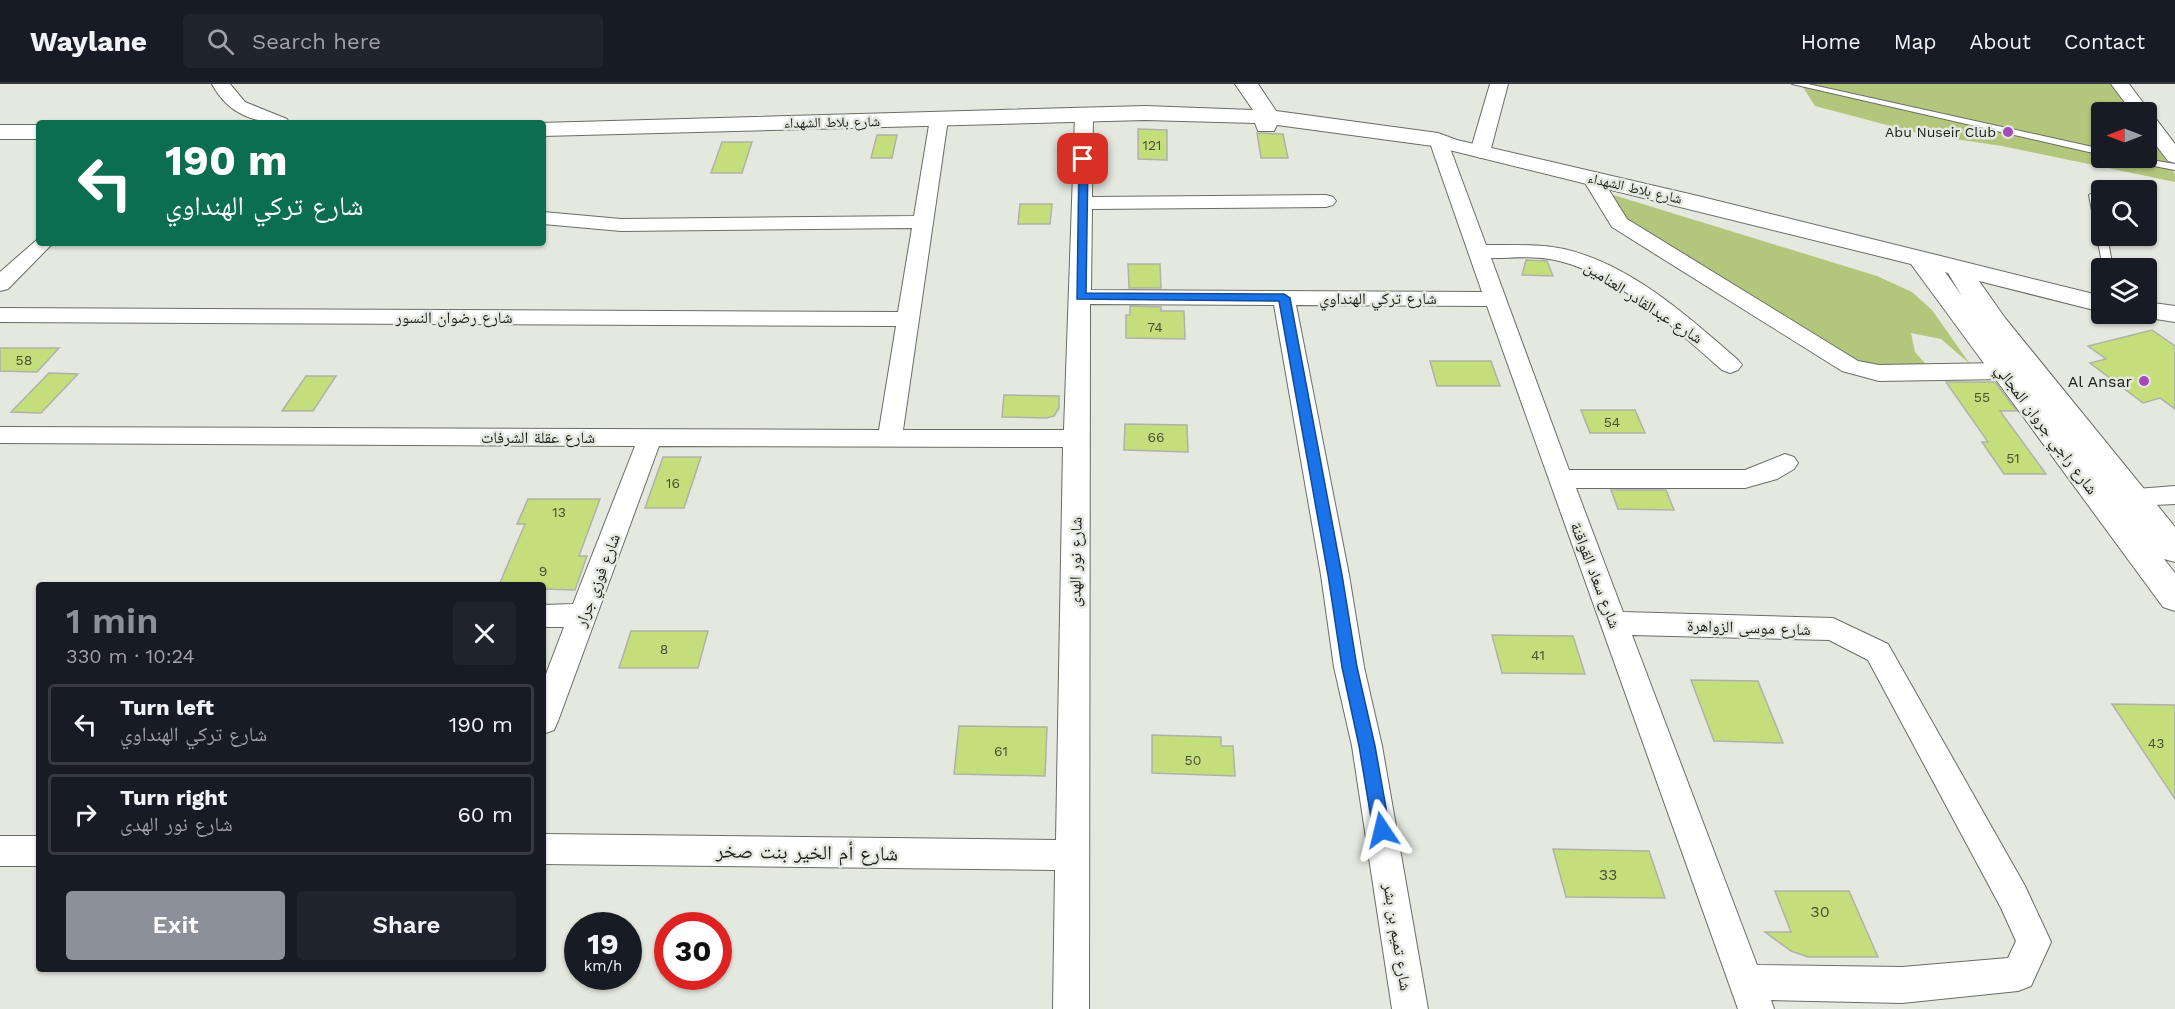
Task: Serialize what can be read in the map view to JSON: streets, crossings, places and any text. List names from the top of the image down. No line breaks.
{"streets":{"street":["شارع بلاط الشهداء","شارع تركي الهنداوي","شارع عبدالقادر العنامين","شارع رضوان النسور","شارع راجي جروان المجالي","شارع عقلة الشرفات","شارع نور الهدى","شارع سعاد القواقنة","شارع فوزي جرار","شارع موسى الزواهرة","شارع أم الخير بنت صخر","شارع تميم بن بشر"]},"crossings":[["شارع بلاط الشهداء","شارع راجي جروان المجالي"],["شارع بلاط الشهداء","شارع نور الهدى"],["شارع بلاط الشهداء","شارع سعاد القواقنة"],["شارع تركي الهنداوي","شارع نور الهدى"],["شارع تركي الهنداوي","شارع سعاد القواقنة"],["شارع تركي الهنداوي","شارع تميم بن بشر"],["شارع عبدالقادر العنامين","شارع سعاد القواقنة"],["شارع عقلة الشرفات","شارع نور الهدى"],["شارع عقلة الشرفات","شارع فوزي جرار"],["شارع نور الهدى","شارع أم الخير بنت صخر"],["شارع سعاد القواقنة","شارع موسى الزواهرة"]],"places":["Abu Nuseir Club","Al Ansar"],"house_numbers":["121","74","58","55","54","66","51","16","13","9","8","41","43","61","50","33","30"],"north":"left","page":{"header":"Waylane","search":"Search here","nav":["Home","Map","About","Contact"],"turn":["190 m","شارع تركي الهنداوي"],"heading":["1 min","330 m · 10:24"],"list":[{"name":"Turn left","note":"شارع تركي الهنداوي","value":"190 m"},{"name":"Turn right","note":"شارع نور الهدى","value":"60 m"}],"buttons":["Exit","Share"],"speed":"19 km/h","limit":"30"}}
